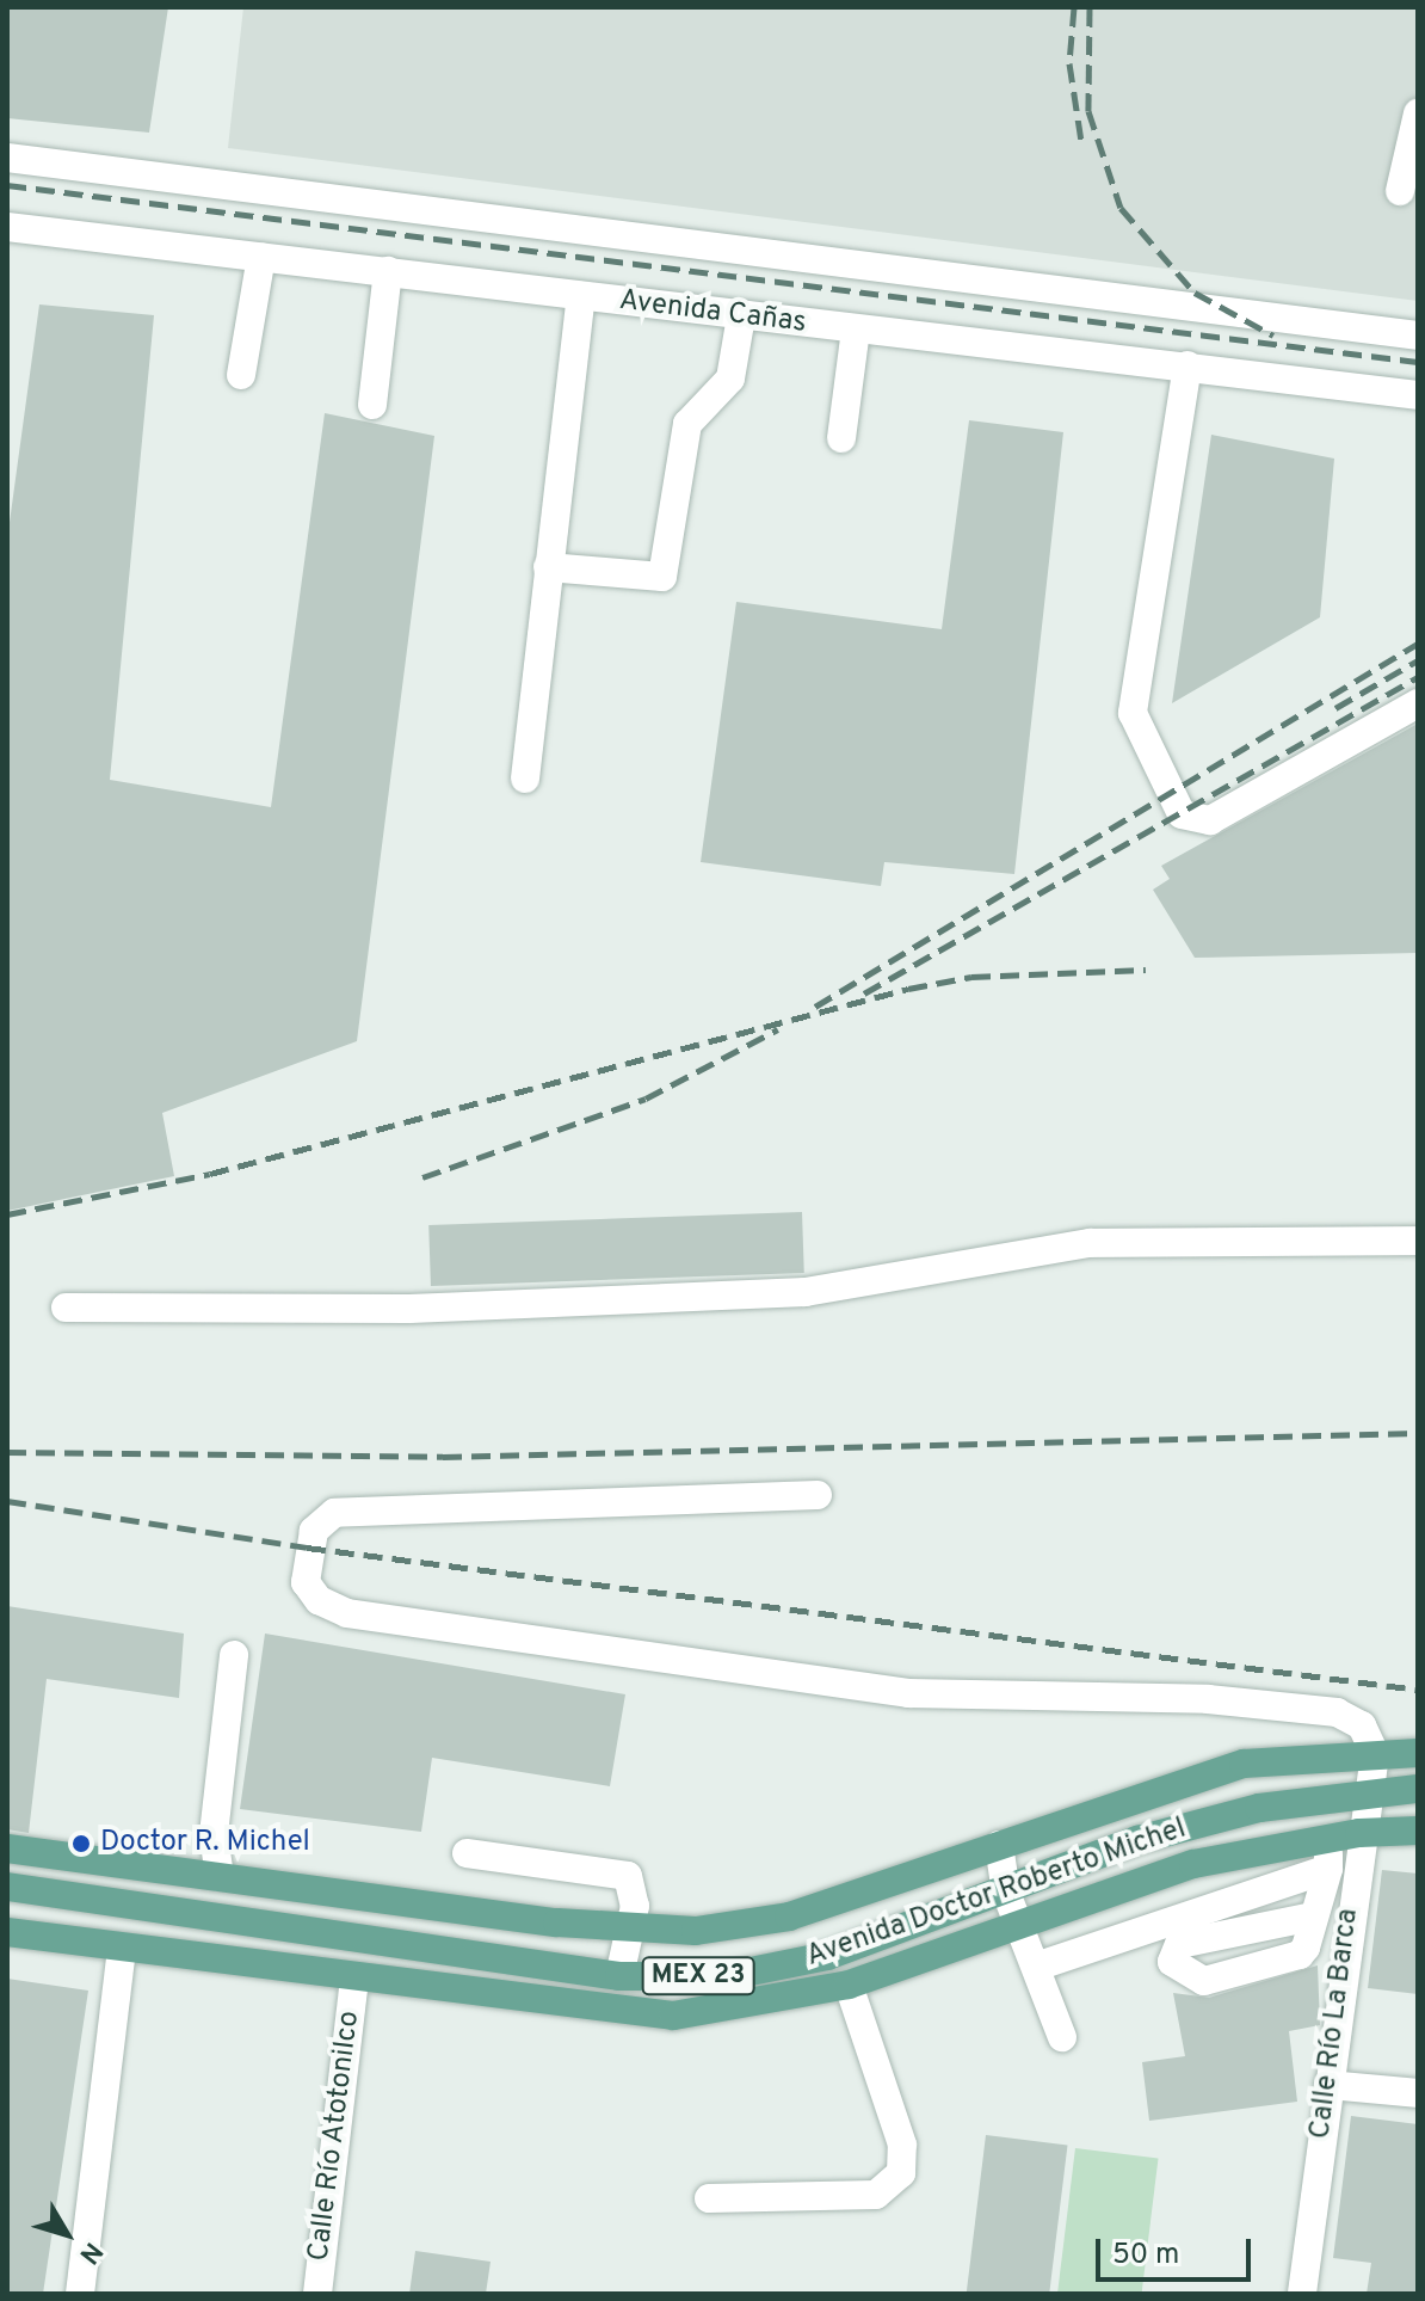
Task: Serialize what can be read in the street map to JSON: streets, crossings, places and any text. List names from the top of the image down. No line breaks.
{"streets":{"main road":["Avenida Doctor Roberto Michel","MEX 23"],"street":["Avenida Cañas","Calle Río La Barca","Calle Río Atotonilco"]},"crossings":[["Avenida Doctor Roberto Michel","Calle Río La Barca"],["Avenida Doctor Roberto Michel","Calle Río Atotonilco"]],"places":["Doctor R. Michel"],"scale_bar":"50 m","north":"bottom right"}
